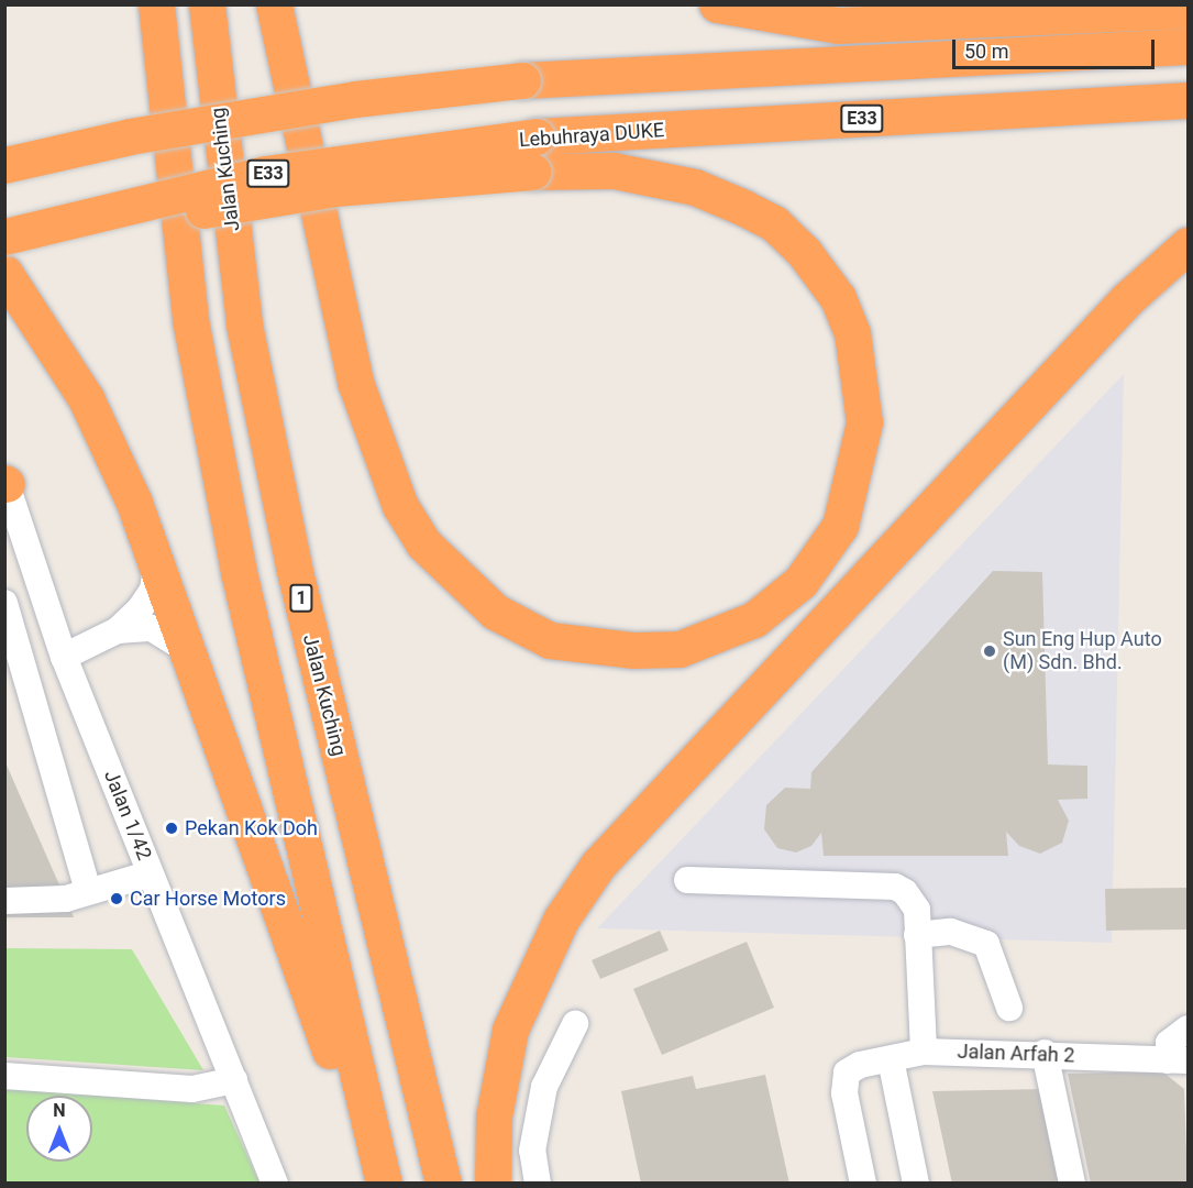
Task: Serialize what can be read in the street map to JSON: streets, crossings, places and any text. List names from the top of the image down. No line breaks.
{"streets":{"highway":["E33","Lebuhraya DUKE","Jalan Kuching","1"],"street":["Jalan 1/42","Jalan Arfah 2"]},"places":["Sun Eng Hup Auto (M) Sdn. Bhd.","Pekan Kok Doh","Car Horse Motors"],"scale_bar":"50 m","north":"top"}
